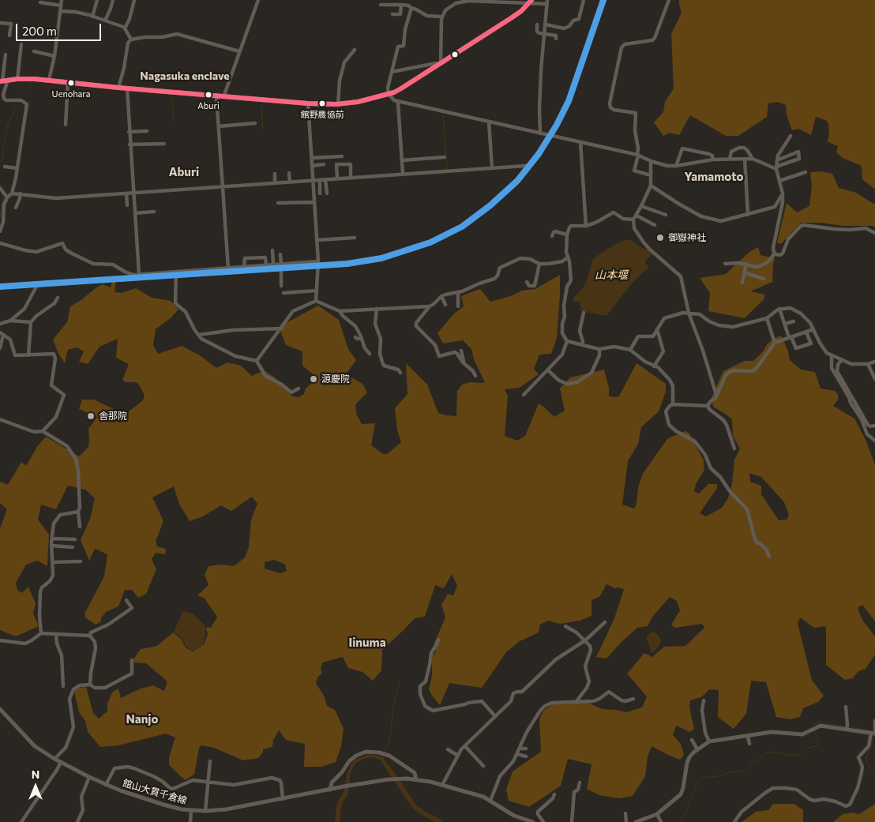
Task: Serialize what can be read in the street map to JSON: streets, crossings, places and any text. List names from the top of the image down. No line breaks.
{"streets":{"main road":["館山大貫千倉線"]},"districts":["Nagasuka enclave","Aburi","Yamamoto","Iinuma","Nanjo"],"water":["山本堰"],"places":["Uenohara","Aburi","館野農協前","御嶽神社","源慶院","舎那院"],"scale_bar":"200 m","north":"top"}
